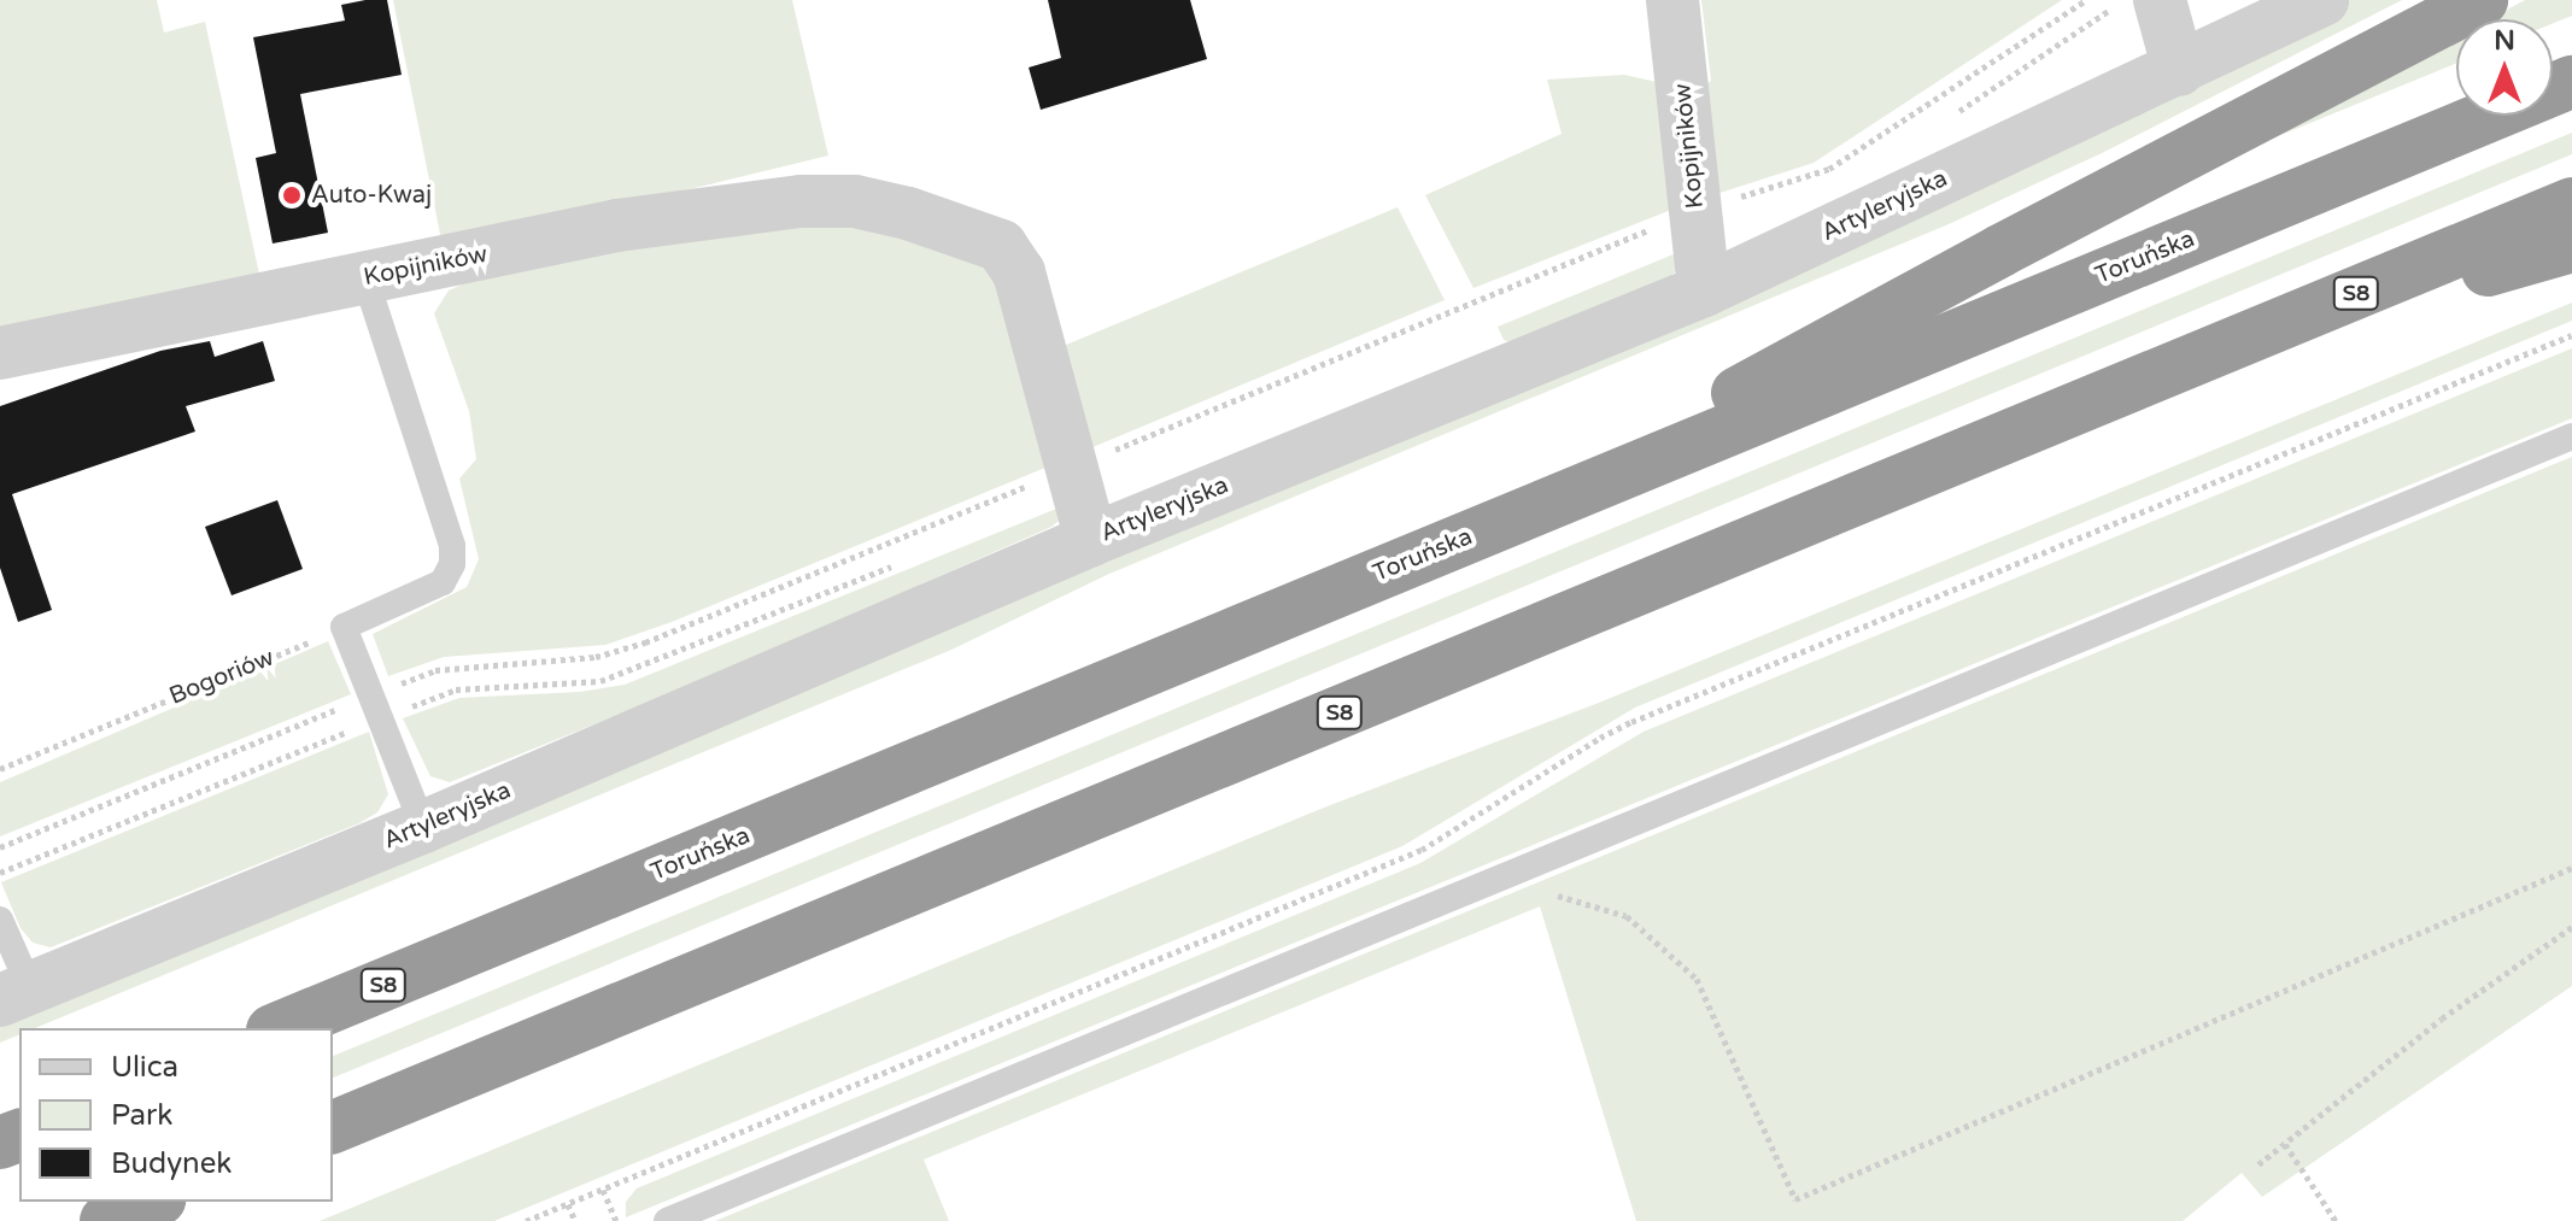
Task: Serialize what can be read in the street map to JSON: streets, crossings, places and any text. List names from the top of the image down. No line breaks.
{"streets":{"highway":["Toruńska","S8"],"street":["Kopijników","Artyleryjska"],"path":["Bogoriów"]},"crossings":[["Kopijników","Artyleryjska"]],"places":["Auto-Kwaj"],"legend":["Ulica","Park","Budynek"],"north":"top"}
